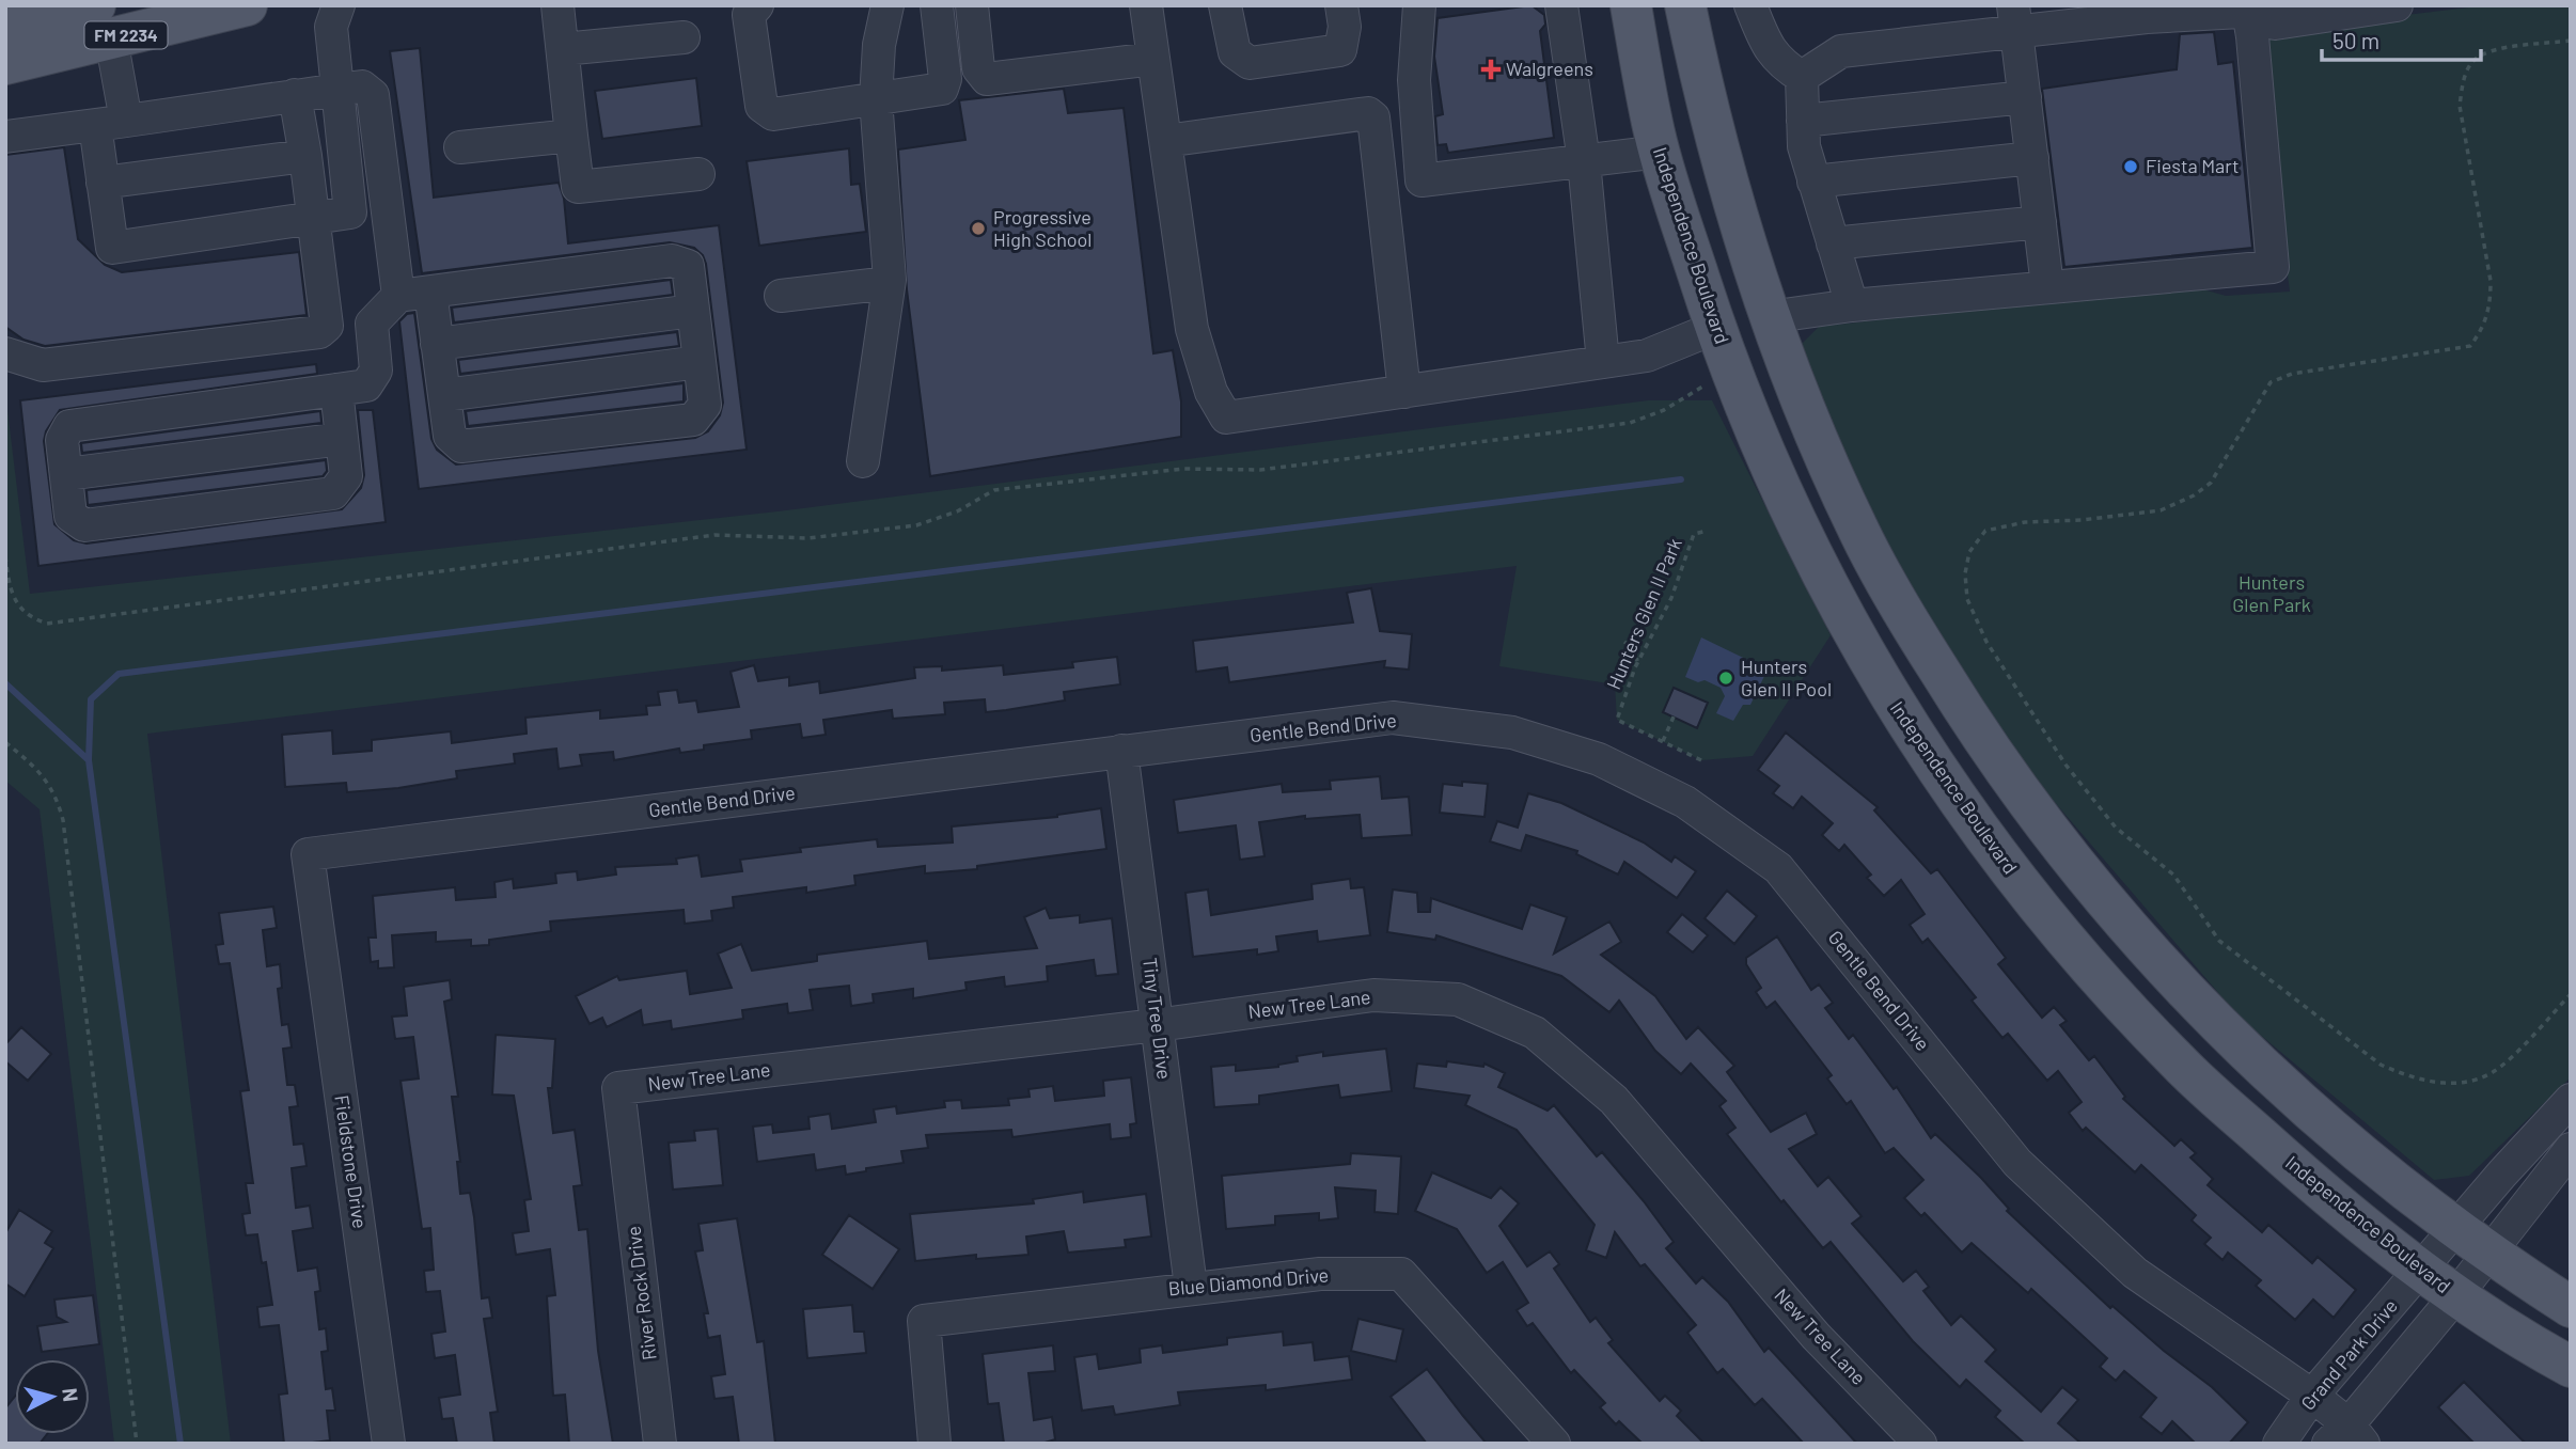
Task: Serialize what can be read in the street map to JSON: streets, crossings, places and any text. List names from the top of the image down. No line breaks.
{"streets":{"main road":["FM 2234","Independence Boulevard"],"street":["Gentle Bend Drive","New Tree Lane","Tiny Tree Drive","Fieldstone Drive","Blue Diamond Drive","River Rock Drive","Grand Park Drive"],"path":["Hunters Glen II Park"]},"crossings":[["Independence Boulevard","Grand Park Drive"],["Gentle Bend Drive","Tiny Tree Drive"],["Gentle Bend Drive","Fieldstone Drive"],["Gentle Bend Drive","Grand Park Drive"],["New Tree Lane","Tiny Tree Drive"],["New Tree Lane","River Rock Drive"],["Tiny Tree Drive","Blue Diamond Drive"]],"parks":["Hunters Glen Park"],"places":{"health":["Walgreens"],"other":["Fiesta Mart","Progressive High School","Hunters Glen II Pool"]},"scale_bar":"50 m","north":"right"}
